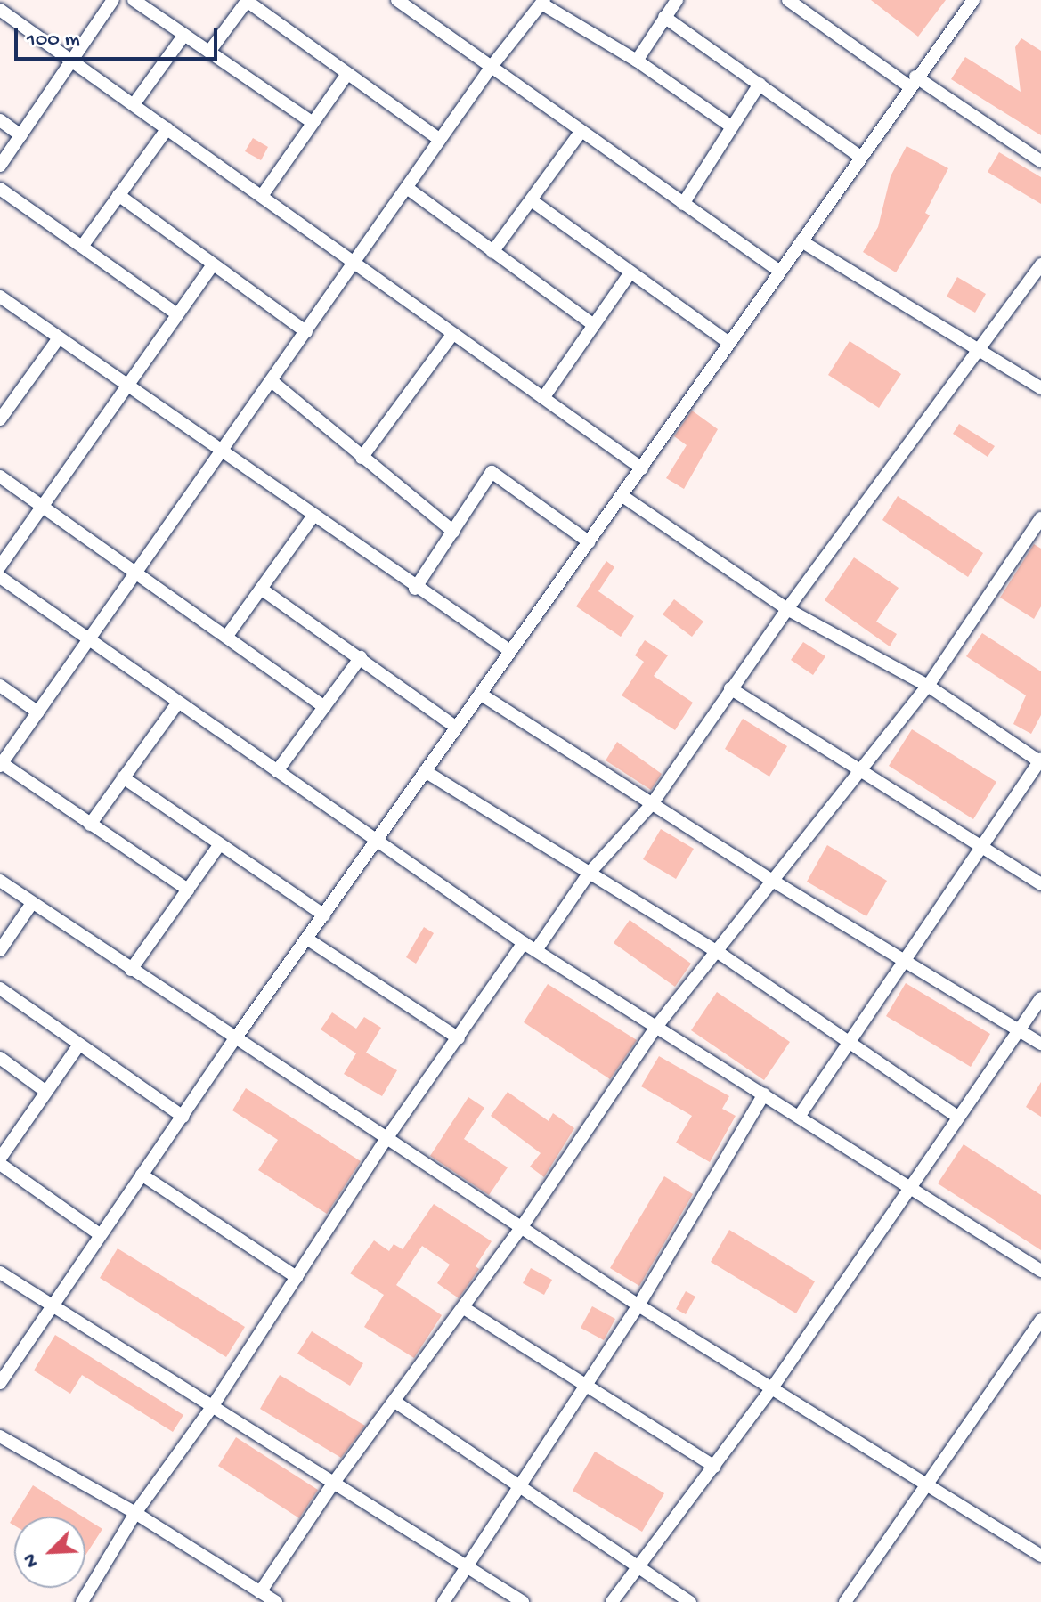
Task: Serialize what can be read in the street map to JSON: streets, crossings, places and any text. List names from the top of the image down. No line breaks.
{"scale_bar":"100 m","north":"bottom left"}
